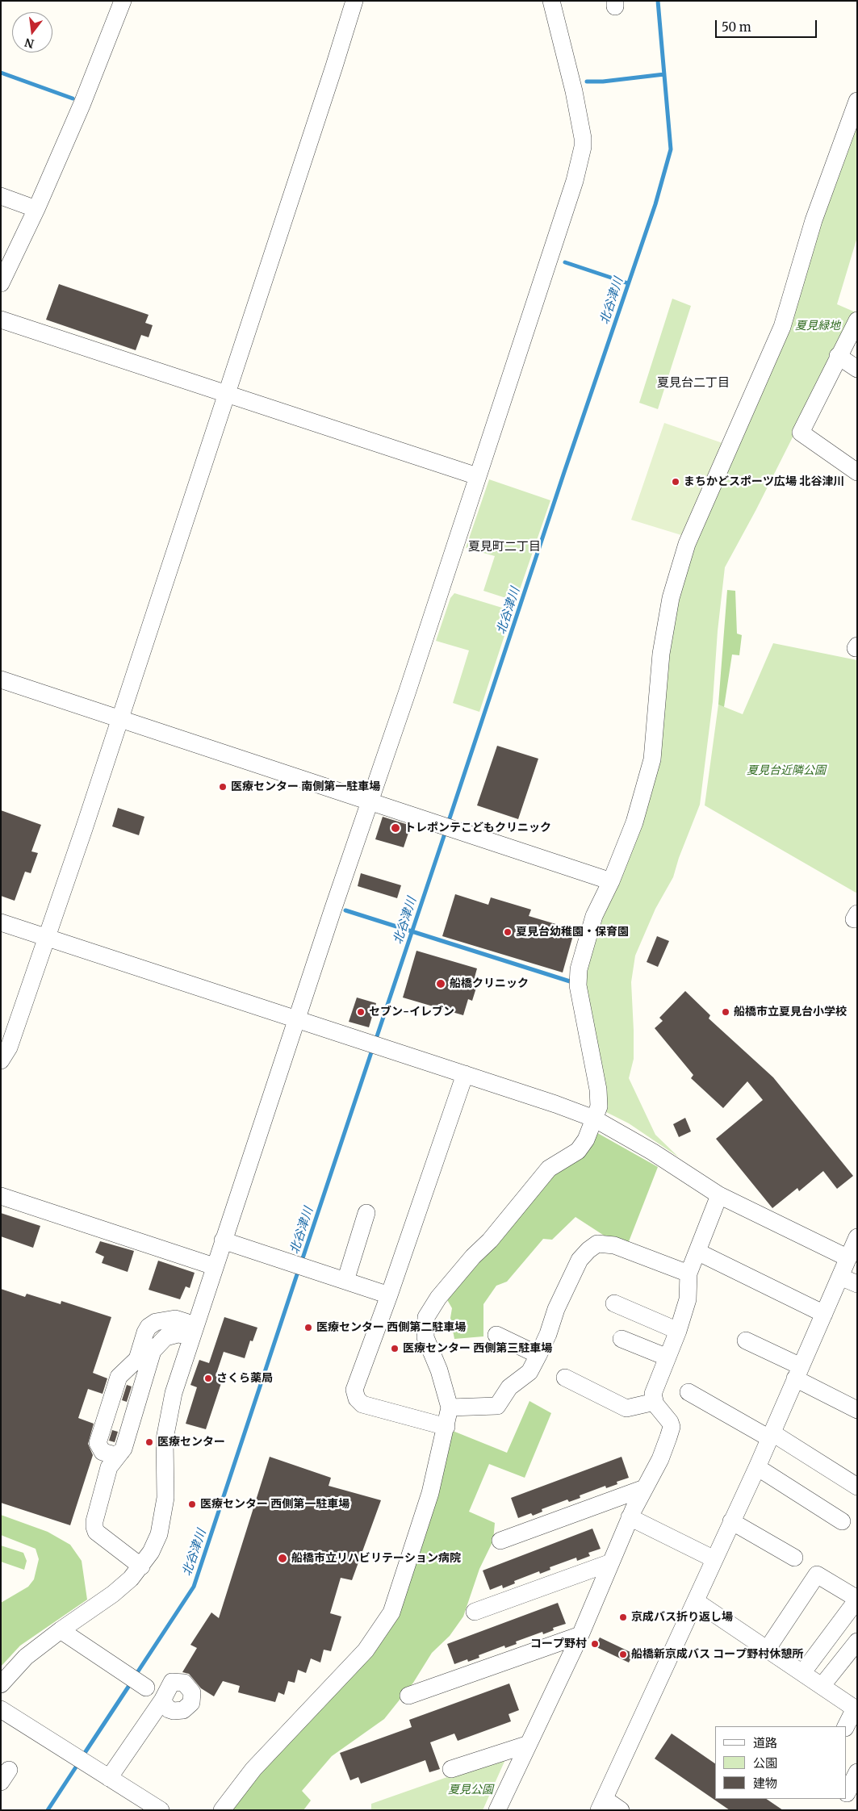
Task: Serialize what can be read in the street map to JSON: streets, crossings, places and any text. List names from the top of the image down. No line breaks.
{"districts":["夏見台二丁目","夏見町二丁目"],"water":["北谷津川"],"parks":["夏見緑地","夏見台近隣公園","夏見公園"],"places":["まちかどスポーツ広場 北谷津川","医療センター 南側第一駐車場","トレポンテこどもクリニック","夏見台幼稚園・保育園","船橋クリニック","セブン-イレブン","船橋市立夏見台小学校","医療センター 西側第二駐車場","医療センター 西側第三駐車場","さくら薬局","医療センター","医療センター 西側第一駐車場","船橋市立リハビリテーション病院","京成バス折り返し場","コープ野村","船橋新京成バス コープ野村休憩所"],"legend":["道路","公園","建物"],"scale_bar":"50 m","north":"bottom"}
